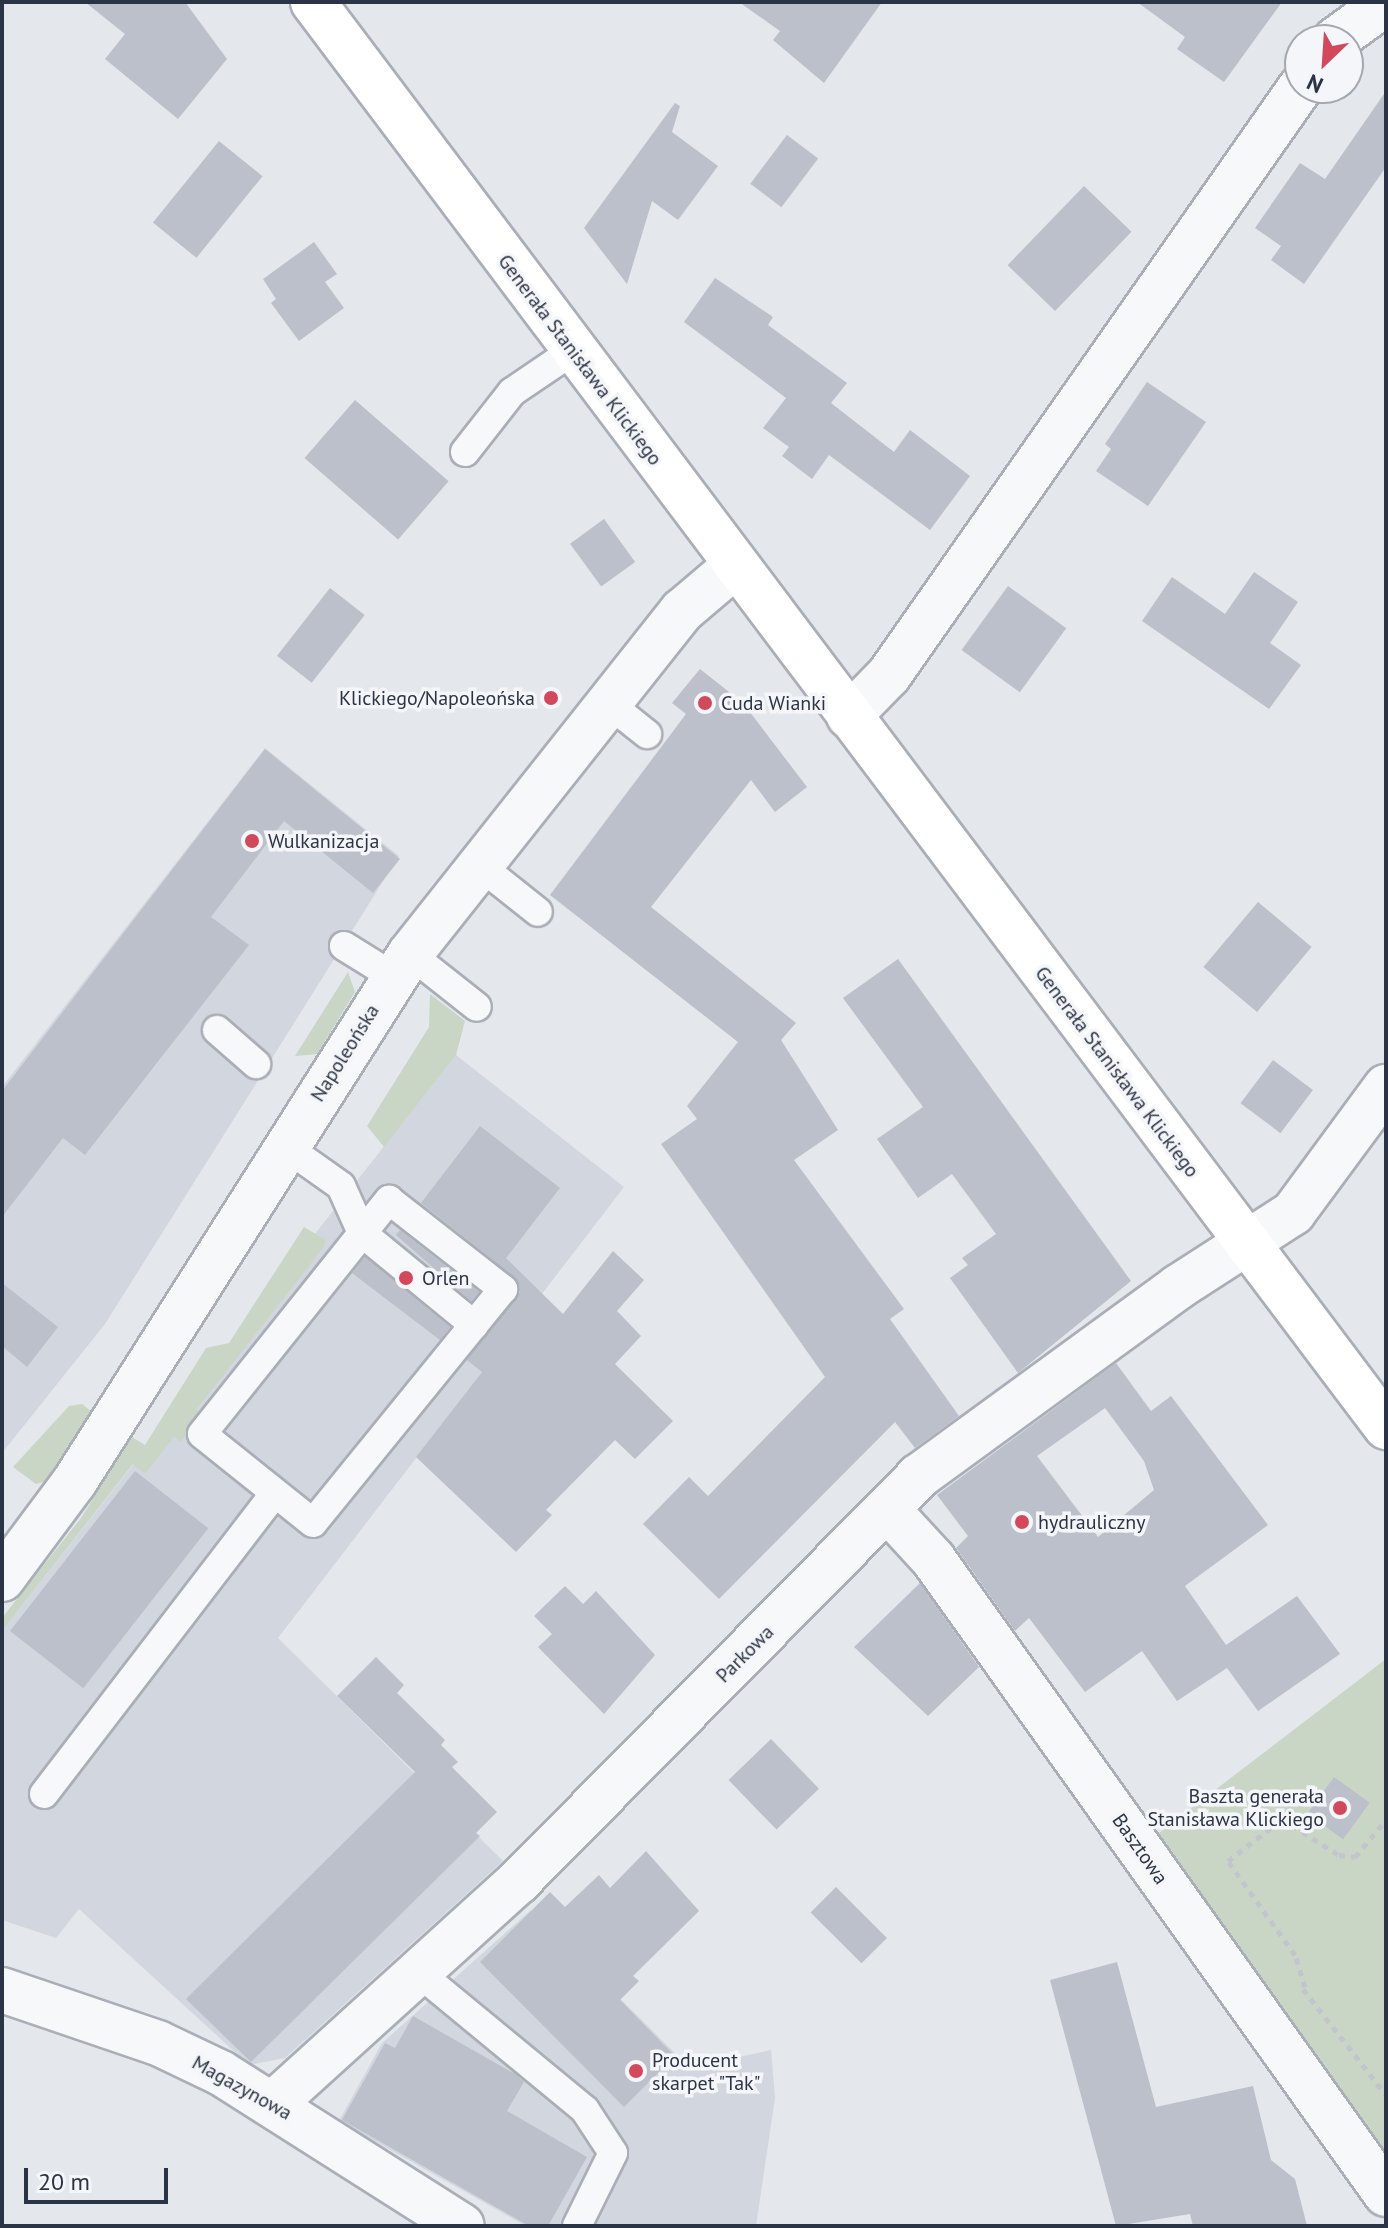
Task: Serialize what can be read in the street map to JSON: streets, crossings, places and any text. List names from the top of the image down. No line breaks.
{"streets":{"street":["Generała Stanisława Klickiego","Napoleońska","Parkowa","Basztowa","Magazynowa"]},"crossings":[["Generała Stanisława Klickiego","Napoleońska"],["Generała Stanisława Klickiego","Parkowa"],["Parkowa","Basztowa"],["Parkowa","Magazynowa"]],"places":["Klickiego/Napoleońska","Cuda Wianki","Wulkanizacja","Orlen","hydrauliczny","Baszta generała Stanisława Klickiego","Producent skarpet \"Tak\""],"scale_bar":"20 m","north":"bottom left"}
